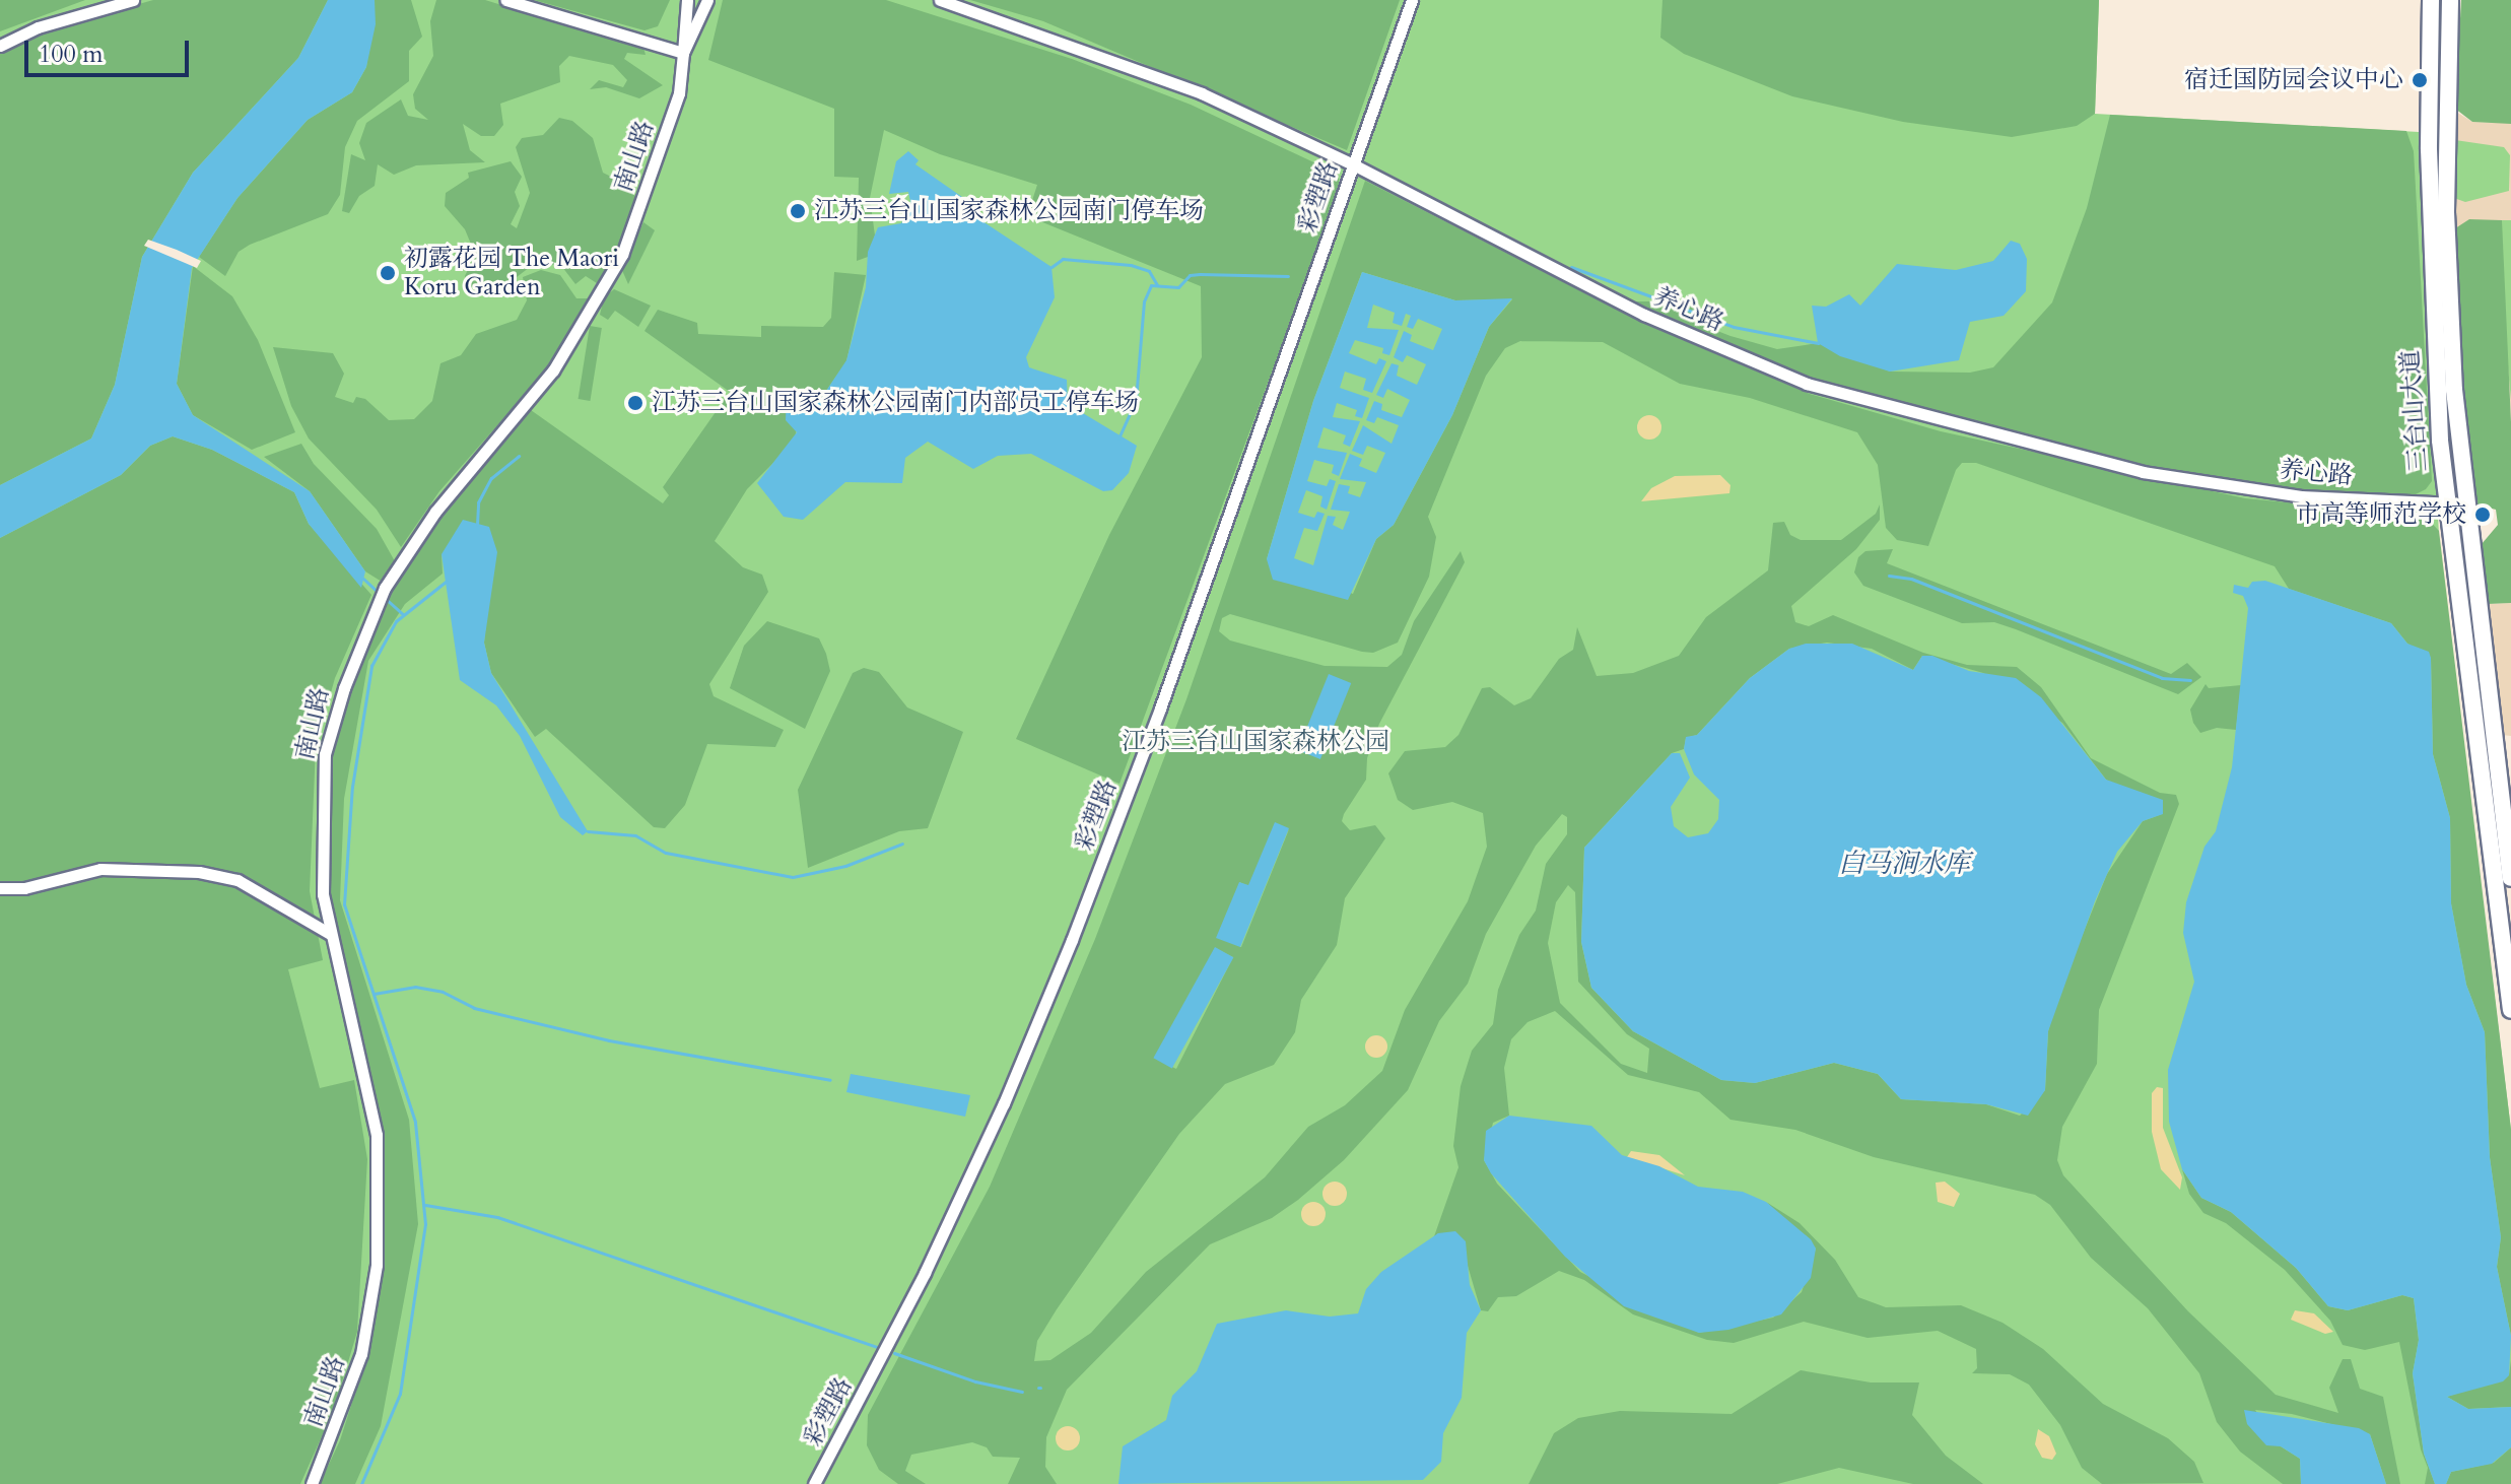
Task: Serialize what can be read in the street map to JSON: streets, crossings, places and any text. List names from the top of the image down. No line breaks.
{"streets":{"main road":["三台山大道"],"street":["南山路","彩塑路","养心路"]},"crossings":[["彩塑路","养心路"],["养心路","三台山大道"]],"water":["白马涧水库"],"parks":["江苏三台山国家森林公园"],"places":["宿迁国防园会议中心","江苏三台山国家森林公园南门停车场","初露花园 The Maori Koru Garden","江苏三台山国家森林公园南门内部员工停车场","市高等师范学校"],"scale_bar":"100 m"}
